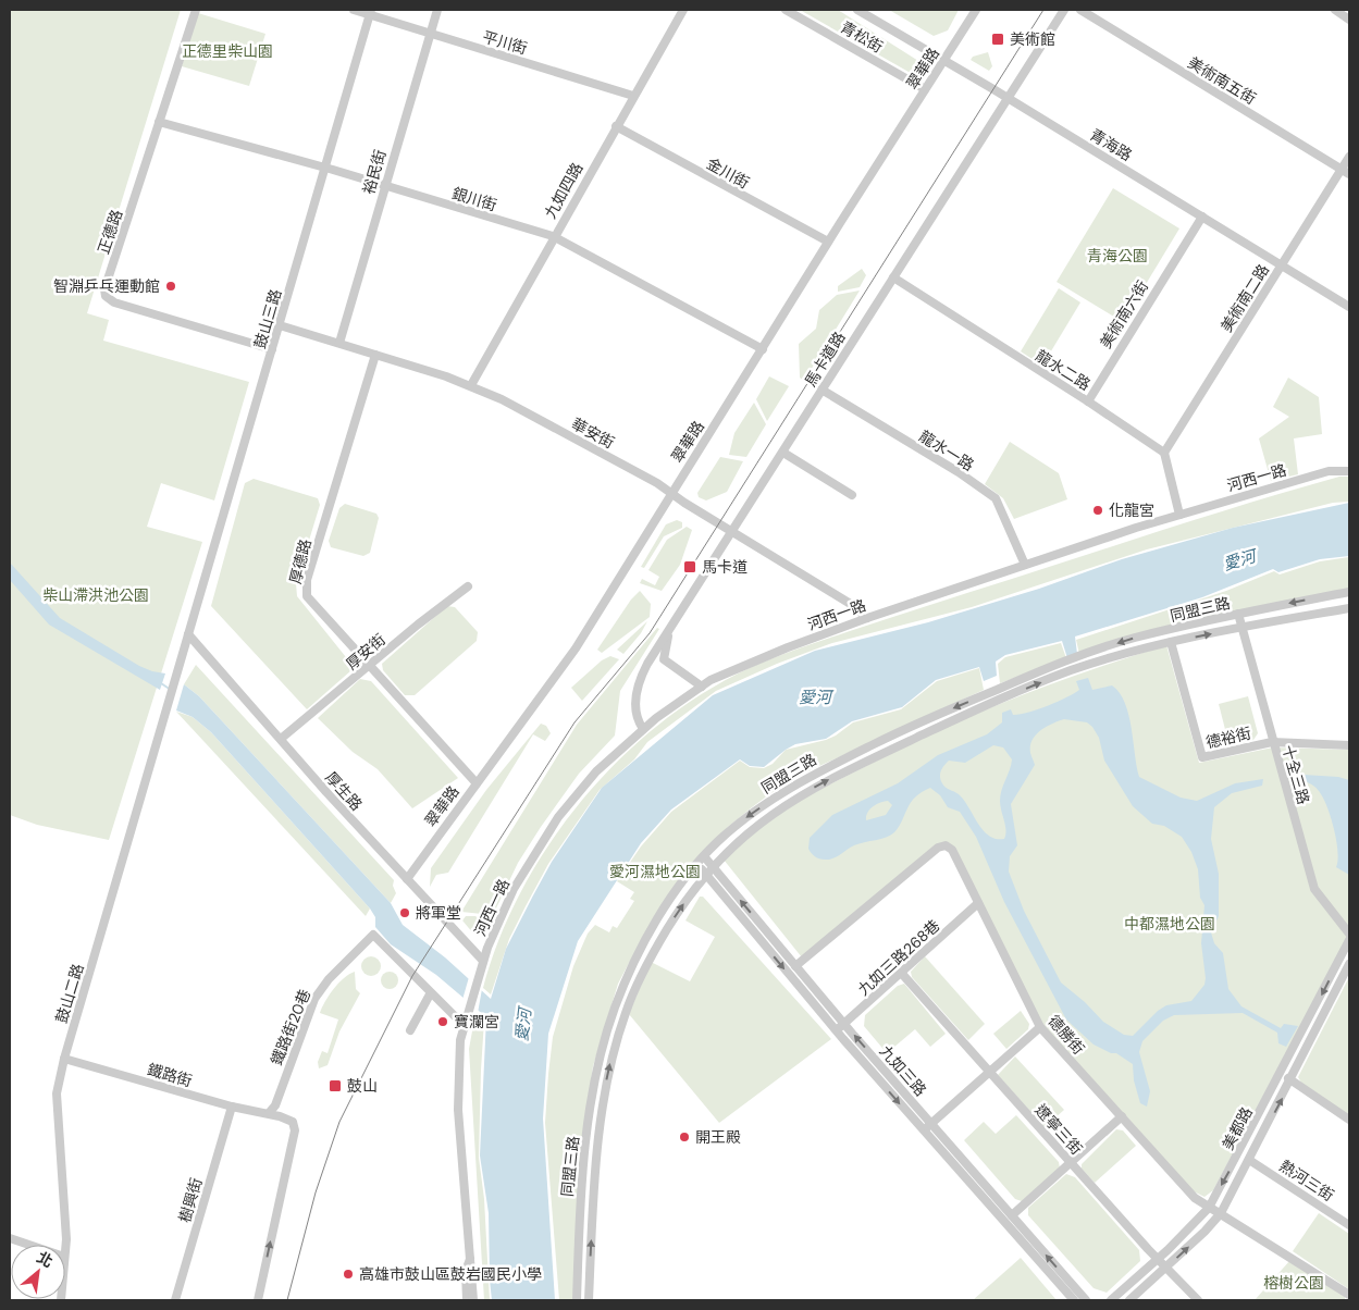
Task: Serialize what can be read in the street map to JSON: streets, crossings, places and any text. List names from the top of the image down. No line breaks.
{"streets":{"street":["青松街","平川街","翠華路","美術南五街","青海路","裕民街","金川街","九如四路","銀川街","正德路","美術南二路","美術南六街","鼓山三路","馬卡道路","龍水二路","華安街","龍水一路","河西一路","厚德路","同盟三路","厚安街","德裕街","十全三路","厚生路","九如三路268巷","鼓山二路","鐵路街20巷","德勝街","九如三路","鐵路街","美都路","遼寧三街","熱河三街","樹興街"]},"crossings":[["青松街","翠華路"],["平川街","裕民街"],["平川街","九如四路"],["平川街","鼓山三路"],["翠華路","青海路"],["翠華路","金川街"],["翠華路","銀川街"],["翠華路","華安街"],["翠華路","厚德路"],["翠華路","厚生路"],["美術南五街","美術南二路"],["青海路","美術南二路"],["青海路","美術南六街"],["青海路","馬卡道路"],["裕民街","銀川街"],["裕民街","華安街"],["金川街","九如四路"],["九如四路","銀川街"],["九如四路","華安街"],["銀川街","正德路"],["銀川街","鼓山三路"],["正德路","鼓山三路"],["美術南二路","龍水二路"],["美術南六街","龍水二路"],["鼓山三路","華安街"],["鼓山三路","厚生路"],["鼓山三路","鼓山二路"],["馬卡道路","龍水二路"],["馬卡道路","華安街"],["馬卡道路","龍水一路"],["馬卡道路","河西一路"],["華安街","河西一路"],["華安街","厚德路"],["龍水一路","河西一路"],["河西一路","厚生路"],["厚德路","厚安街"],["同盟三路","德裕街"],["同盟三路","十全三路"],["同盟三路","九如三路"],["厚安街","厚生路"],["德裕街","十全三路"],["厚生路","鼓山二路"],["九如三路268巷","德勝街"],["九如三路268巷","九如三路"],["九如三路268巷","遼寧三街"],["鼓山二路","鐵路街"],["鐵路街20巷","鐵路街"],["德勝街","九如三路"],["德勝街","美都路"],["鐵路街","樹興街"],["美都路","遼寧三街"],["美都路","熱河三街"]],"one_way":["鐵路街"],"water":["愛河"],"parks":["正德里柴山園","青海公園","柴山滯洪池公園","愛河濕地公園","中都濕地公園","榕樹公園"],"places":{"transit":["美術館","馬卡道","鼓山"],"other":["智淵乒乓運動館","化龍宮","將軍堂","寶瀾宮","開王殿","高雄市鼓山區鼓岩國民小學"]},"north":"top right"}
